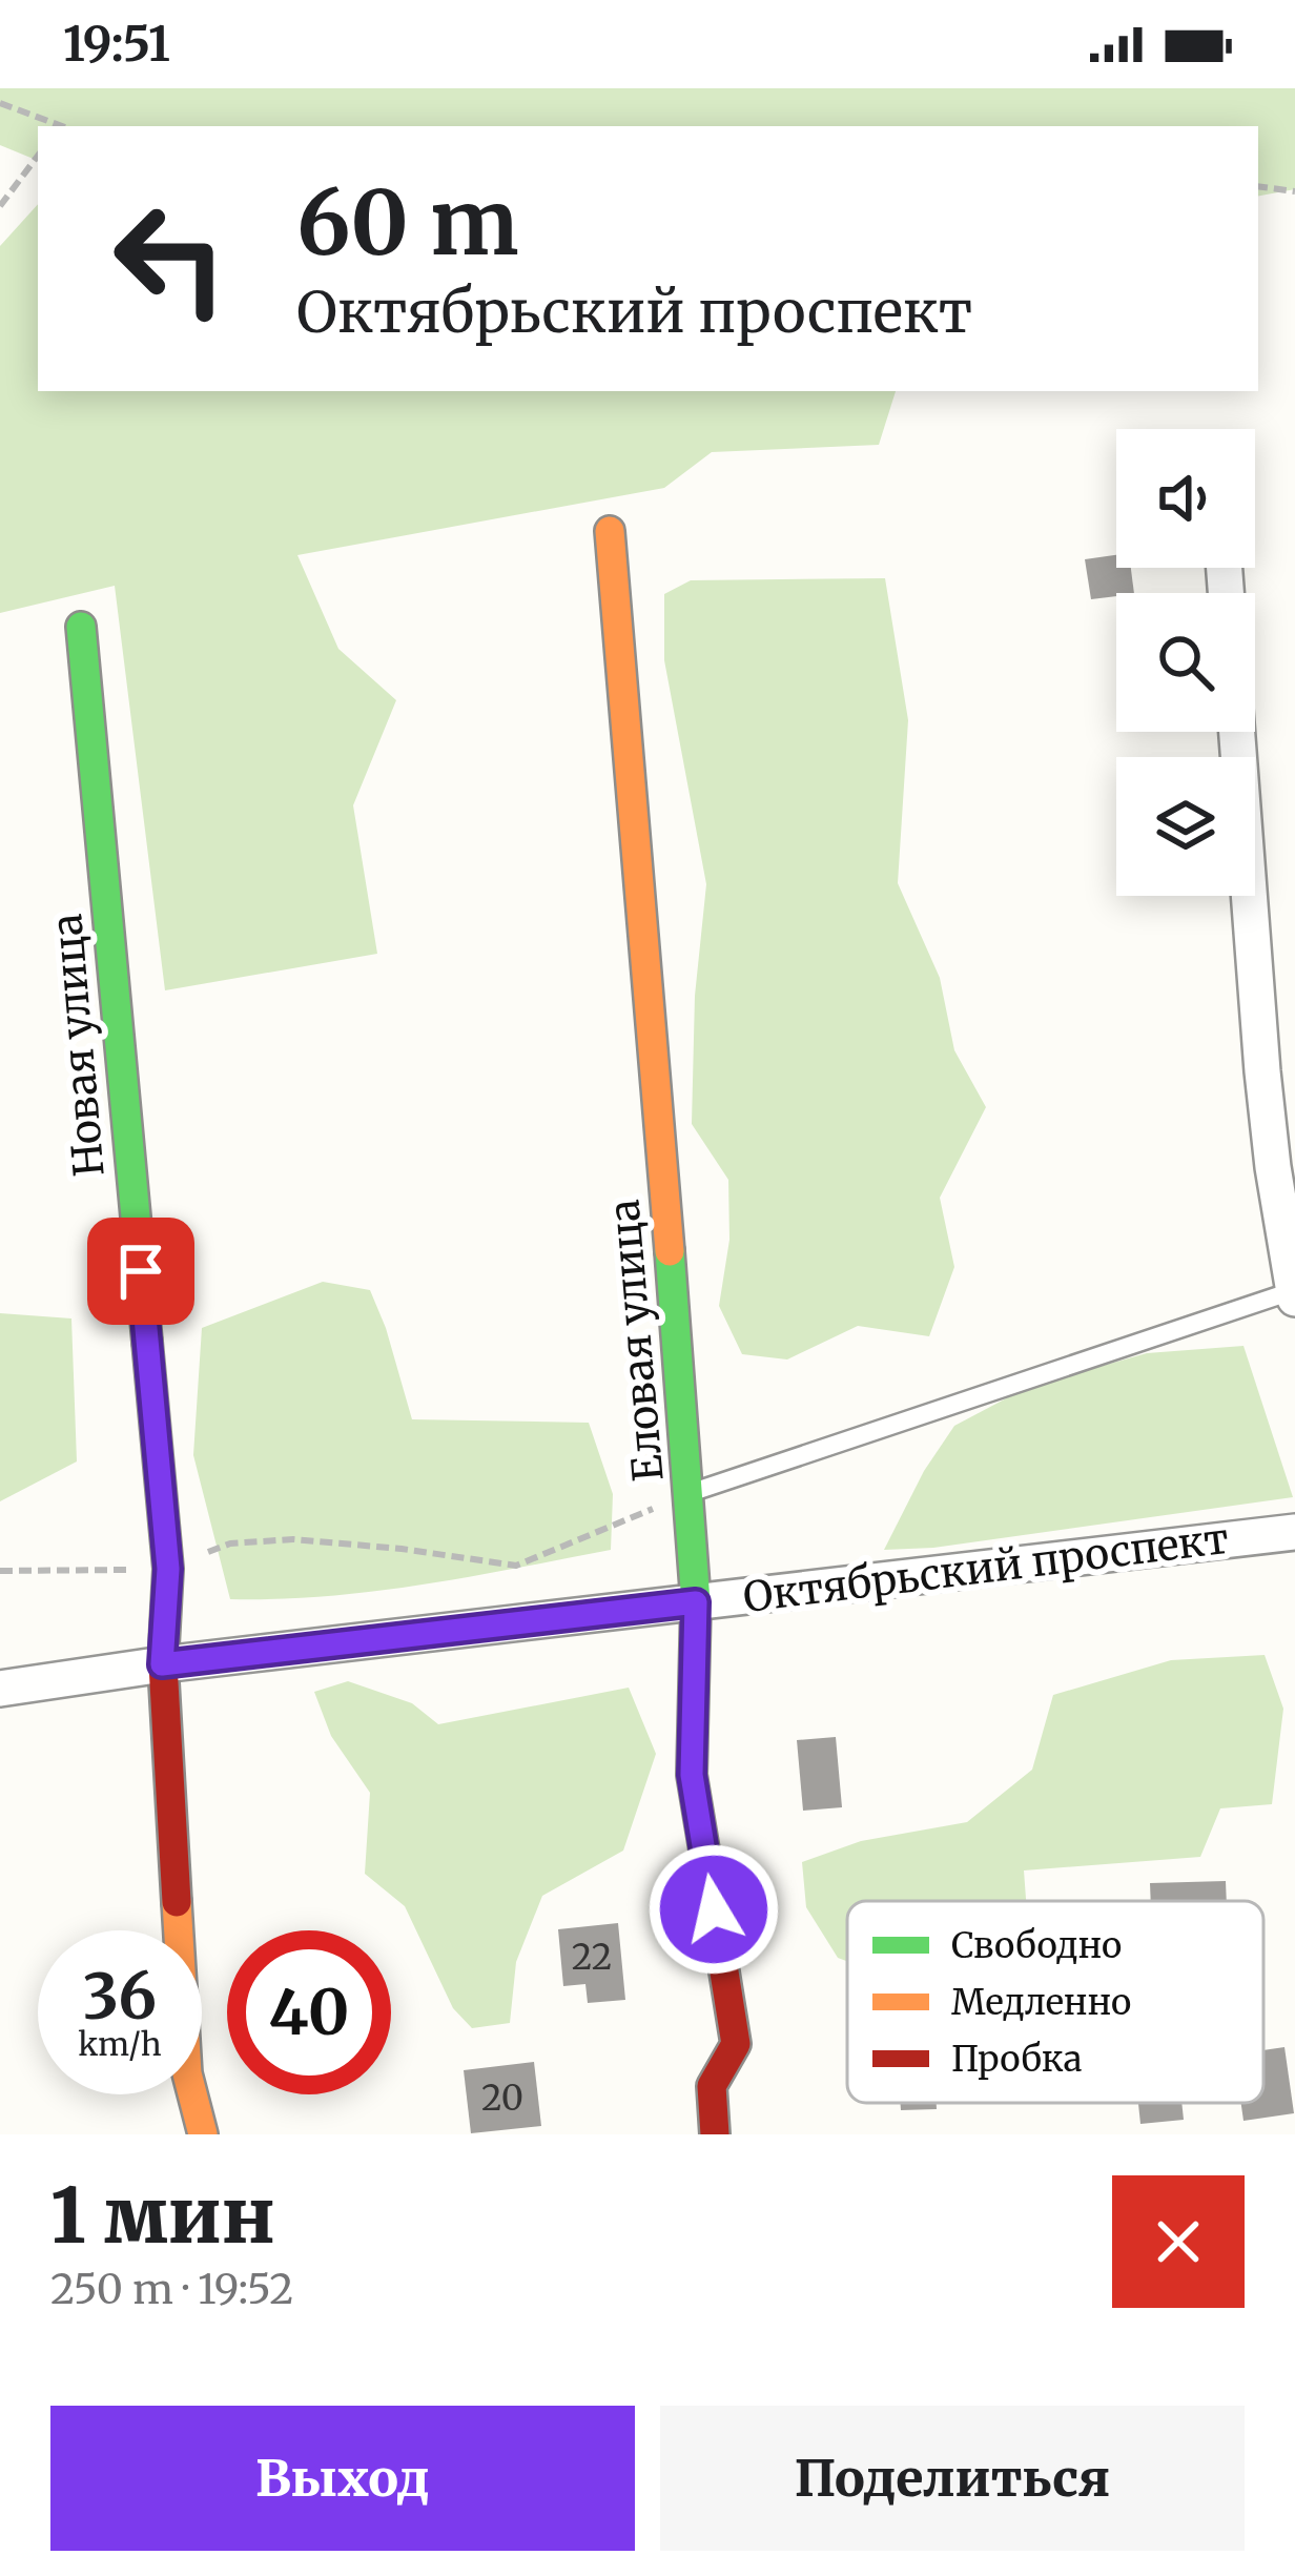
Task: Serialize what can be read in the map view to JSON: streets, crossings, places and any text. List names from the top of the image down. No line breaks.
{"streets":{"street":["Новая улица","Еловая улица","Октябрьский проспект"]},"crossings":[["Новая улица","Октябрьский проспект"],["Еловая улица","Октябрьский проспект"]],"house_numbers":["22","20"],"legend":["Свободно","Медленно","Пробка"],"page":{"status":"19:51","turn":["60 m","Октябрьский проспект"],"speed":"36 km/h","limit":"40","heading":["1 мин","250 m · 19:52"],"buttons":["Выход","Поделиться"]}}
